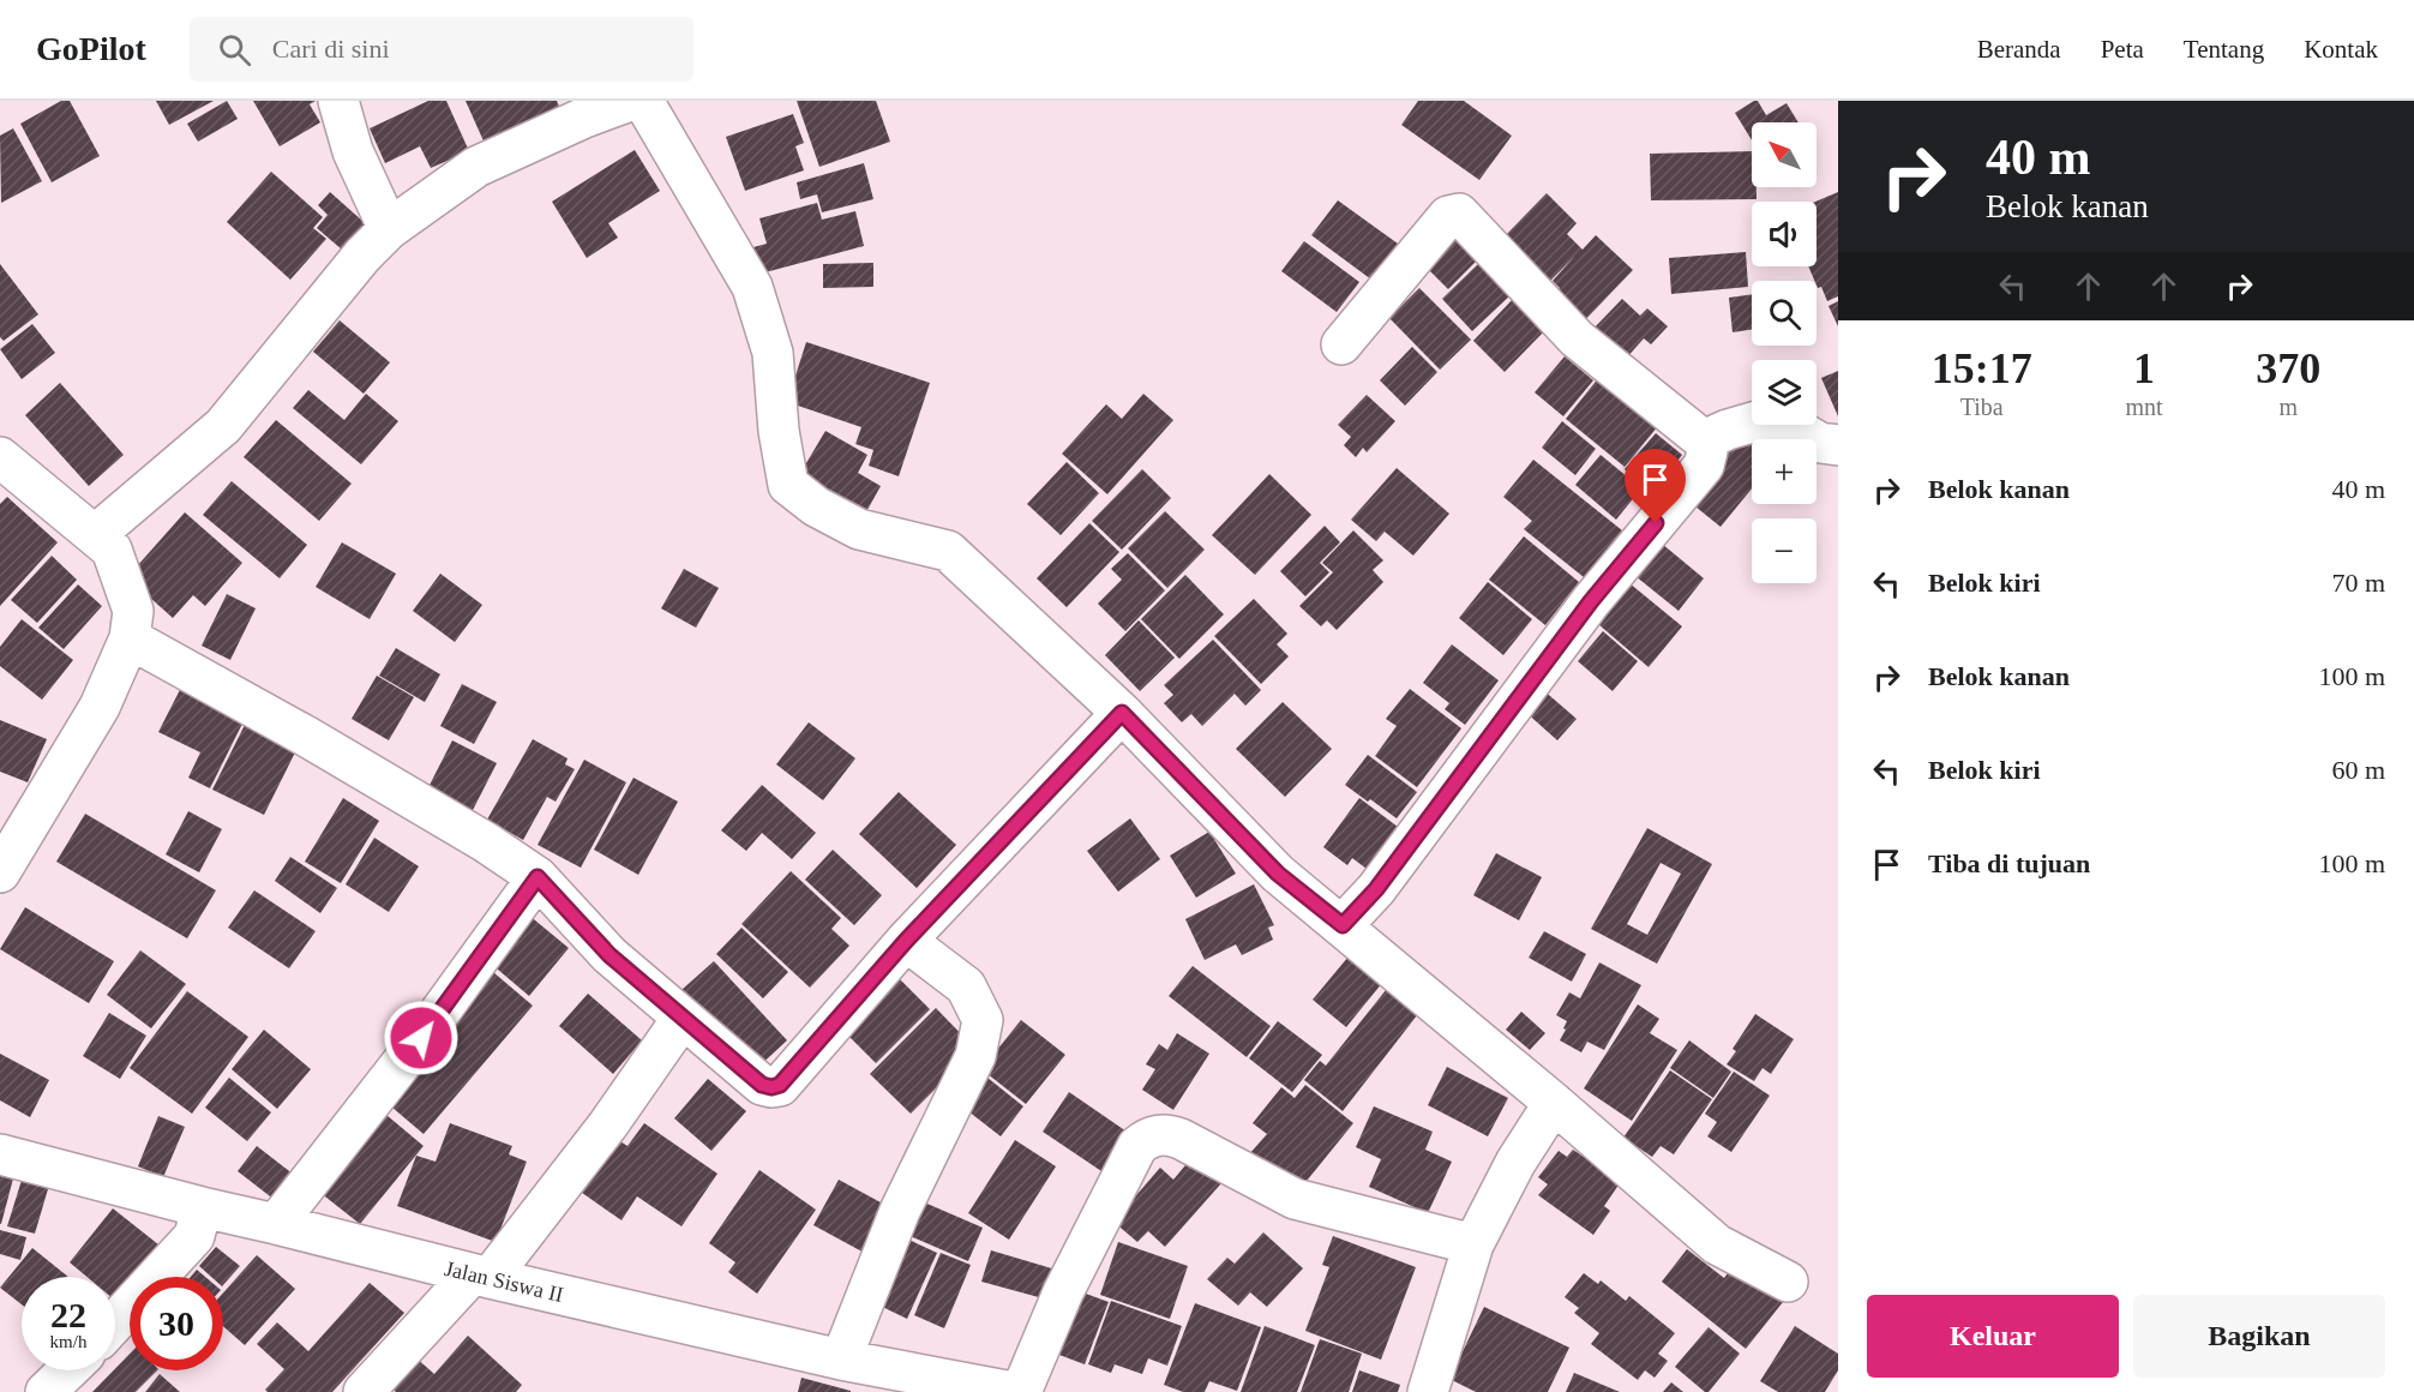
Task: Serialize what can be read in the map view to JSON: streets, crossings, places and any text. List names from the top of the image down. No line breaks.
{"streets":{"street":["Jalan Siswa II"]},"north":"top left","page":{"header":"GoPilot","search":"Cari di sini","nav":["Beranda","Peta","Tentang","Kontak"],"turn":["40 m","Belok kanan"],"map_buttons":["+","−"],"eta":["15:17","Tiba","1","mnt","370","m"],"list":[{"name":"Belok kanan","value":"40 m"},{"name":"Belok kiri","value":"70 m"},{"name":"Belok kanan","value":"100 m"},{"name":"Belok kiri","value":"60 m"},{"name":"Tiba di tujuan","value":"100 m"}],"speed":"22 km/h","limit":"30","buttons":["Keluar","Bagikan"]}}
